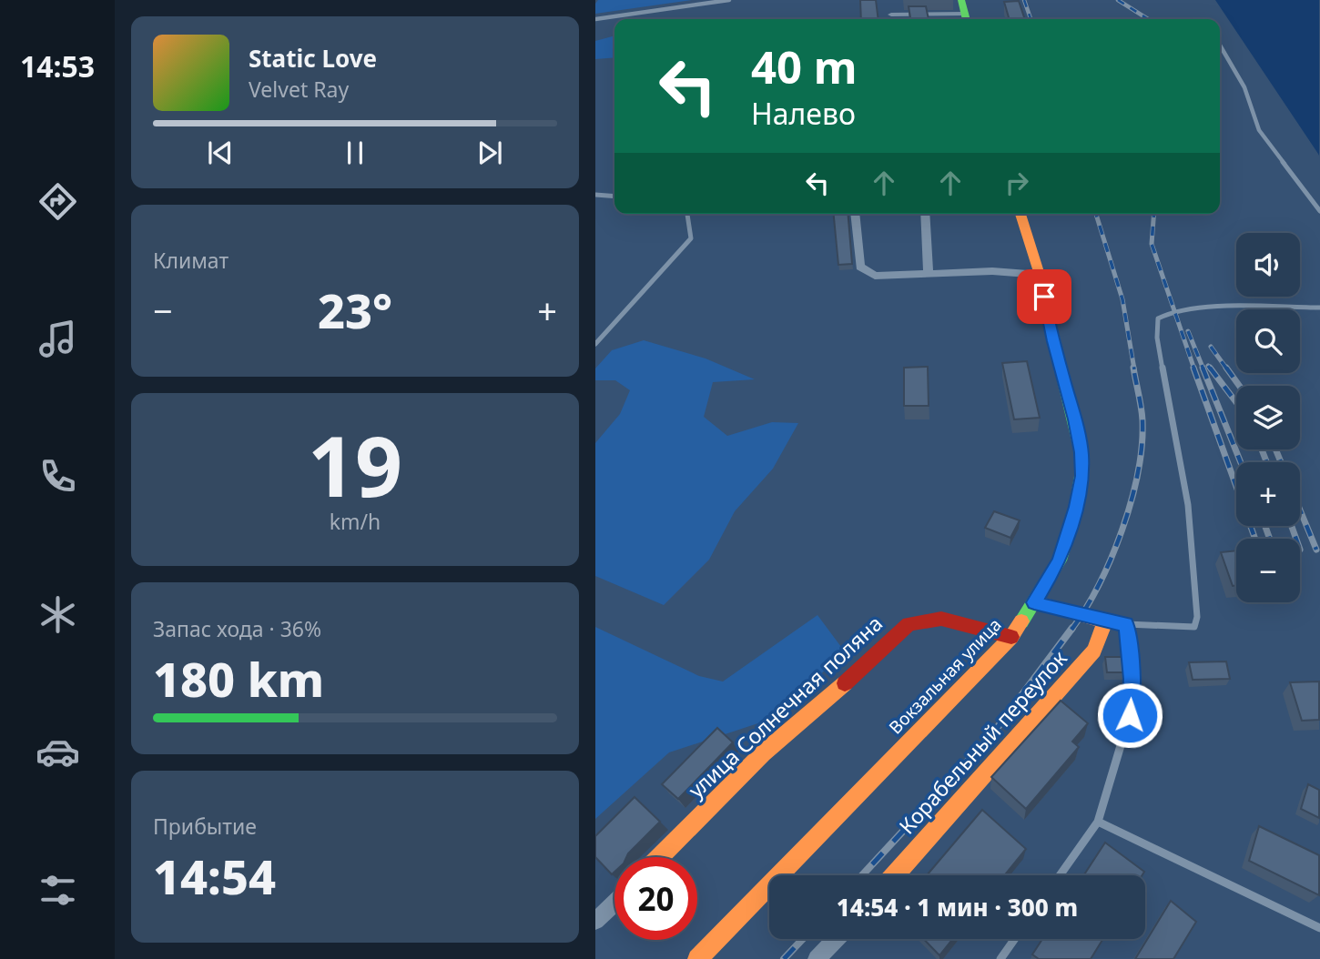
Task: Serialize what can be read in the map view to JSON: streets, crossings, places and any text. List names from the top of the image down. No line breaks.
{"streets":{"main road":["Вокзальная улица","улица Солнечная поляна","Корабельный переулок"]},"crossings":[["Вокзальная улица","улица Солнечная поляна"]],"page":{"tabs":"14:53","turn":["40 m","Налево"],"song":["Static Love","Velvet Ray"],"tile":["Климат",["19","km/h"],["Запас хода · 36%","180 km"],["Прибытие","14:54"]],"map_buttons":["+","−"],"heat":["−","23°","+"],"limit":"20","trip":"14:54 · 1 мин · 300 m"}}
